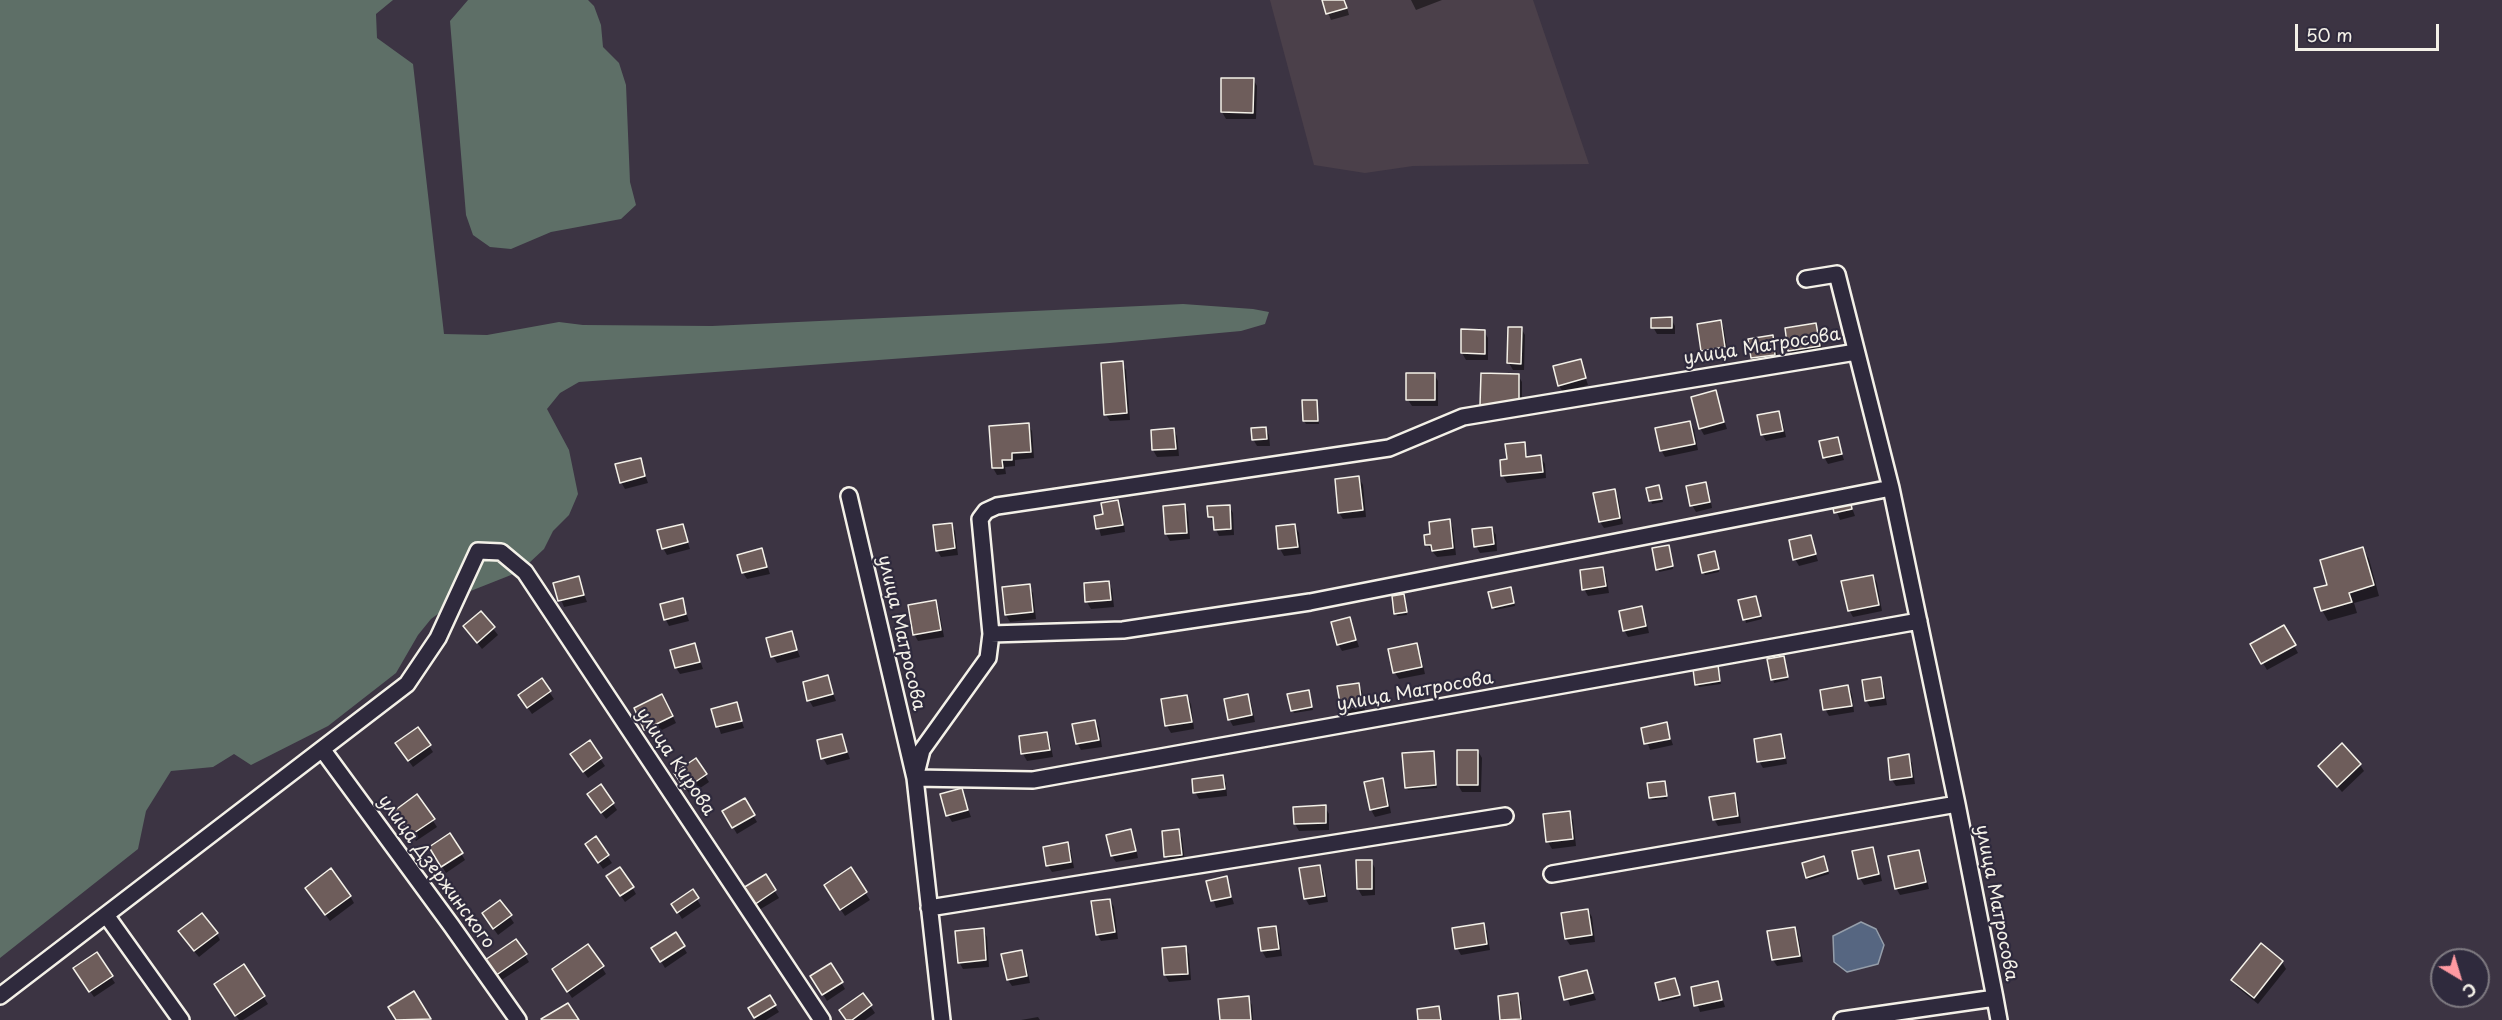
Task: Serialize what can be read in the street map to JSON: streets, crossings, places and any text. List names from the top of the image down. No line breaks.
{"streets":{"street":["улица Матросова","улица Кирова","улица Дзержинского"]},"crossings":[["улица Кирова","улица Дзержинского"]],"scale_bar":"50 m","north":"bottom right"}
